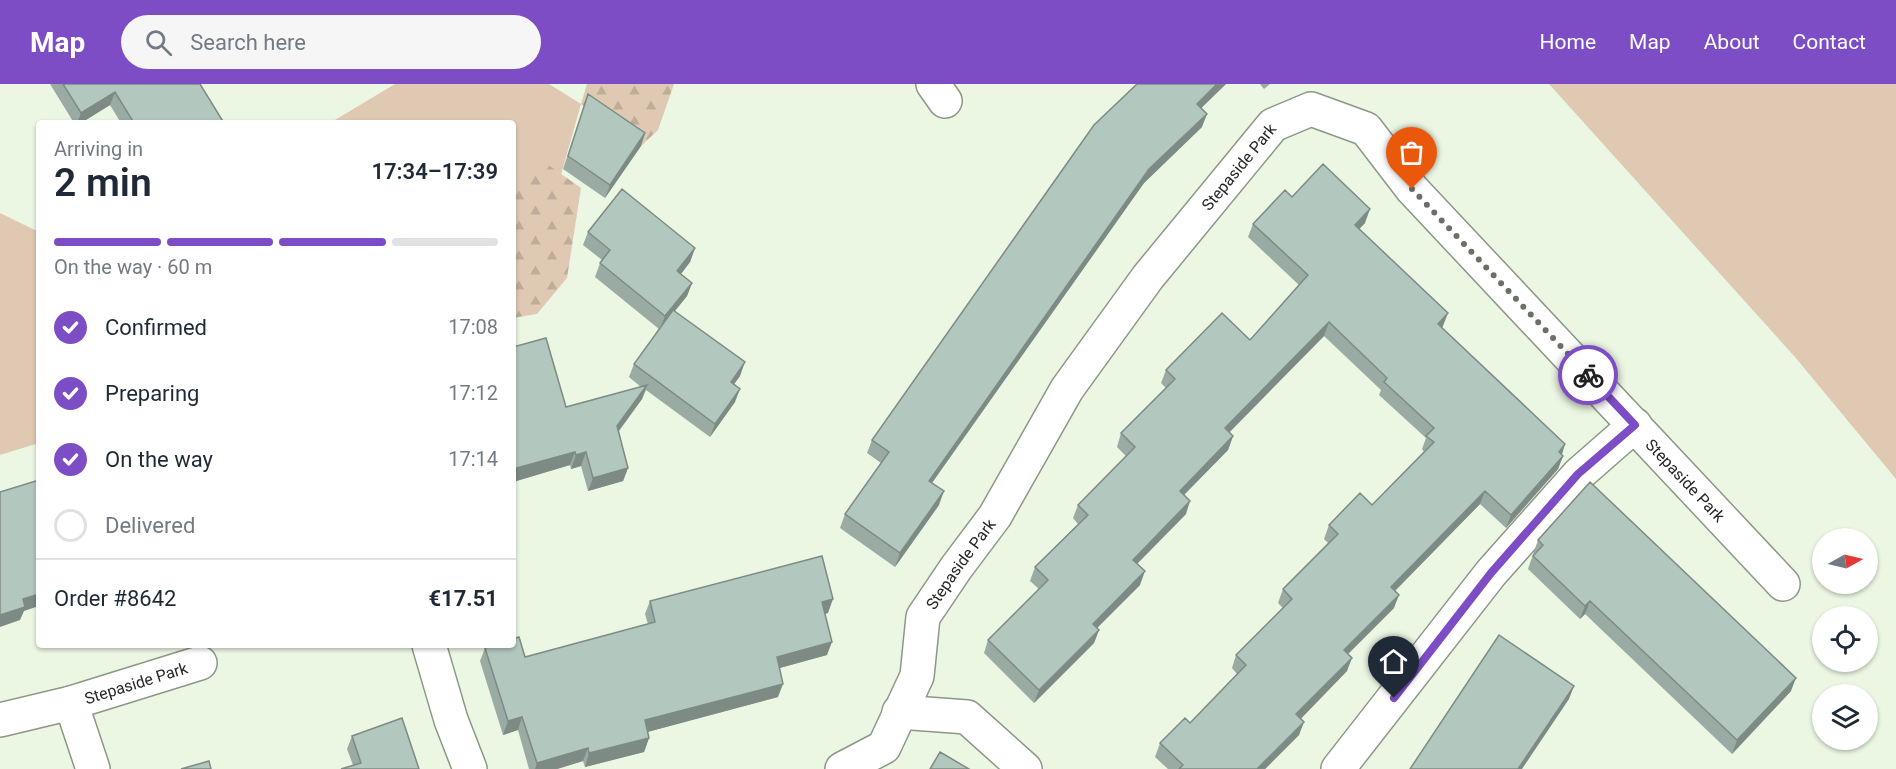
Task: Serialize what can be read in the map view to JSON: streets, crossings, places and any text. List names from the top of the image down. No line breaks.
{"streets":{"street":["Stepaside Park"]},"north":"right","page":{"header":"Map","search":"Search here","nav":["Home","Map","About","Contact"],"heading":["2 min","Arriving in","17:34–17:39"],"panel":["Order #8642","€17.51"],"bar":"On the way · 60 m","list":[["Confirmed","17:08"],["Preparing","17:12"],["On the way","17:14"],"Delivered"]}}
